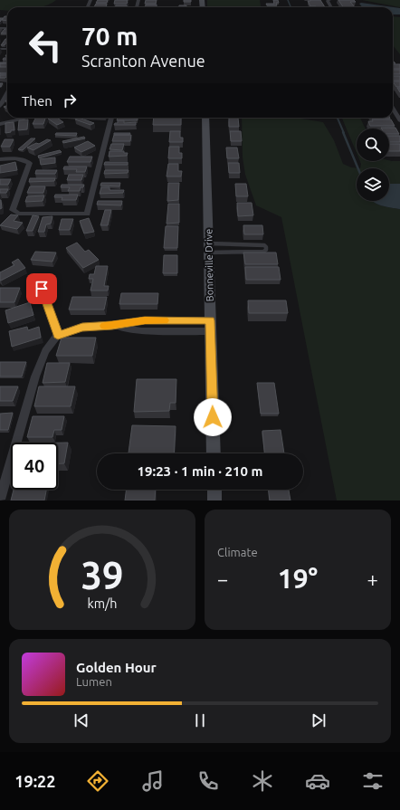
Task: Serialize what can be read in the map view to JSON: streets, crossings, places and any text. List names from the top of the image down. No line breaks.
{"streets":{"street":["Bonneville Drive"]},"page":{"turn":["70 m","Scranton Avenue"],"then":"Then","limit":"40","trip":"19:23 · 1 min · 210 m","tile":"Climate","heat":["−","19°","+"],"song":["Golden Hour","Lumen"],"tabs":"19:22","gauge":["39","km/h"]}}
